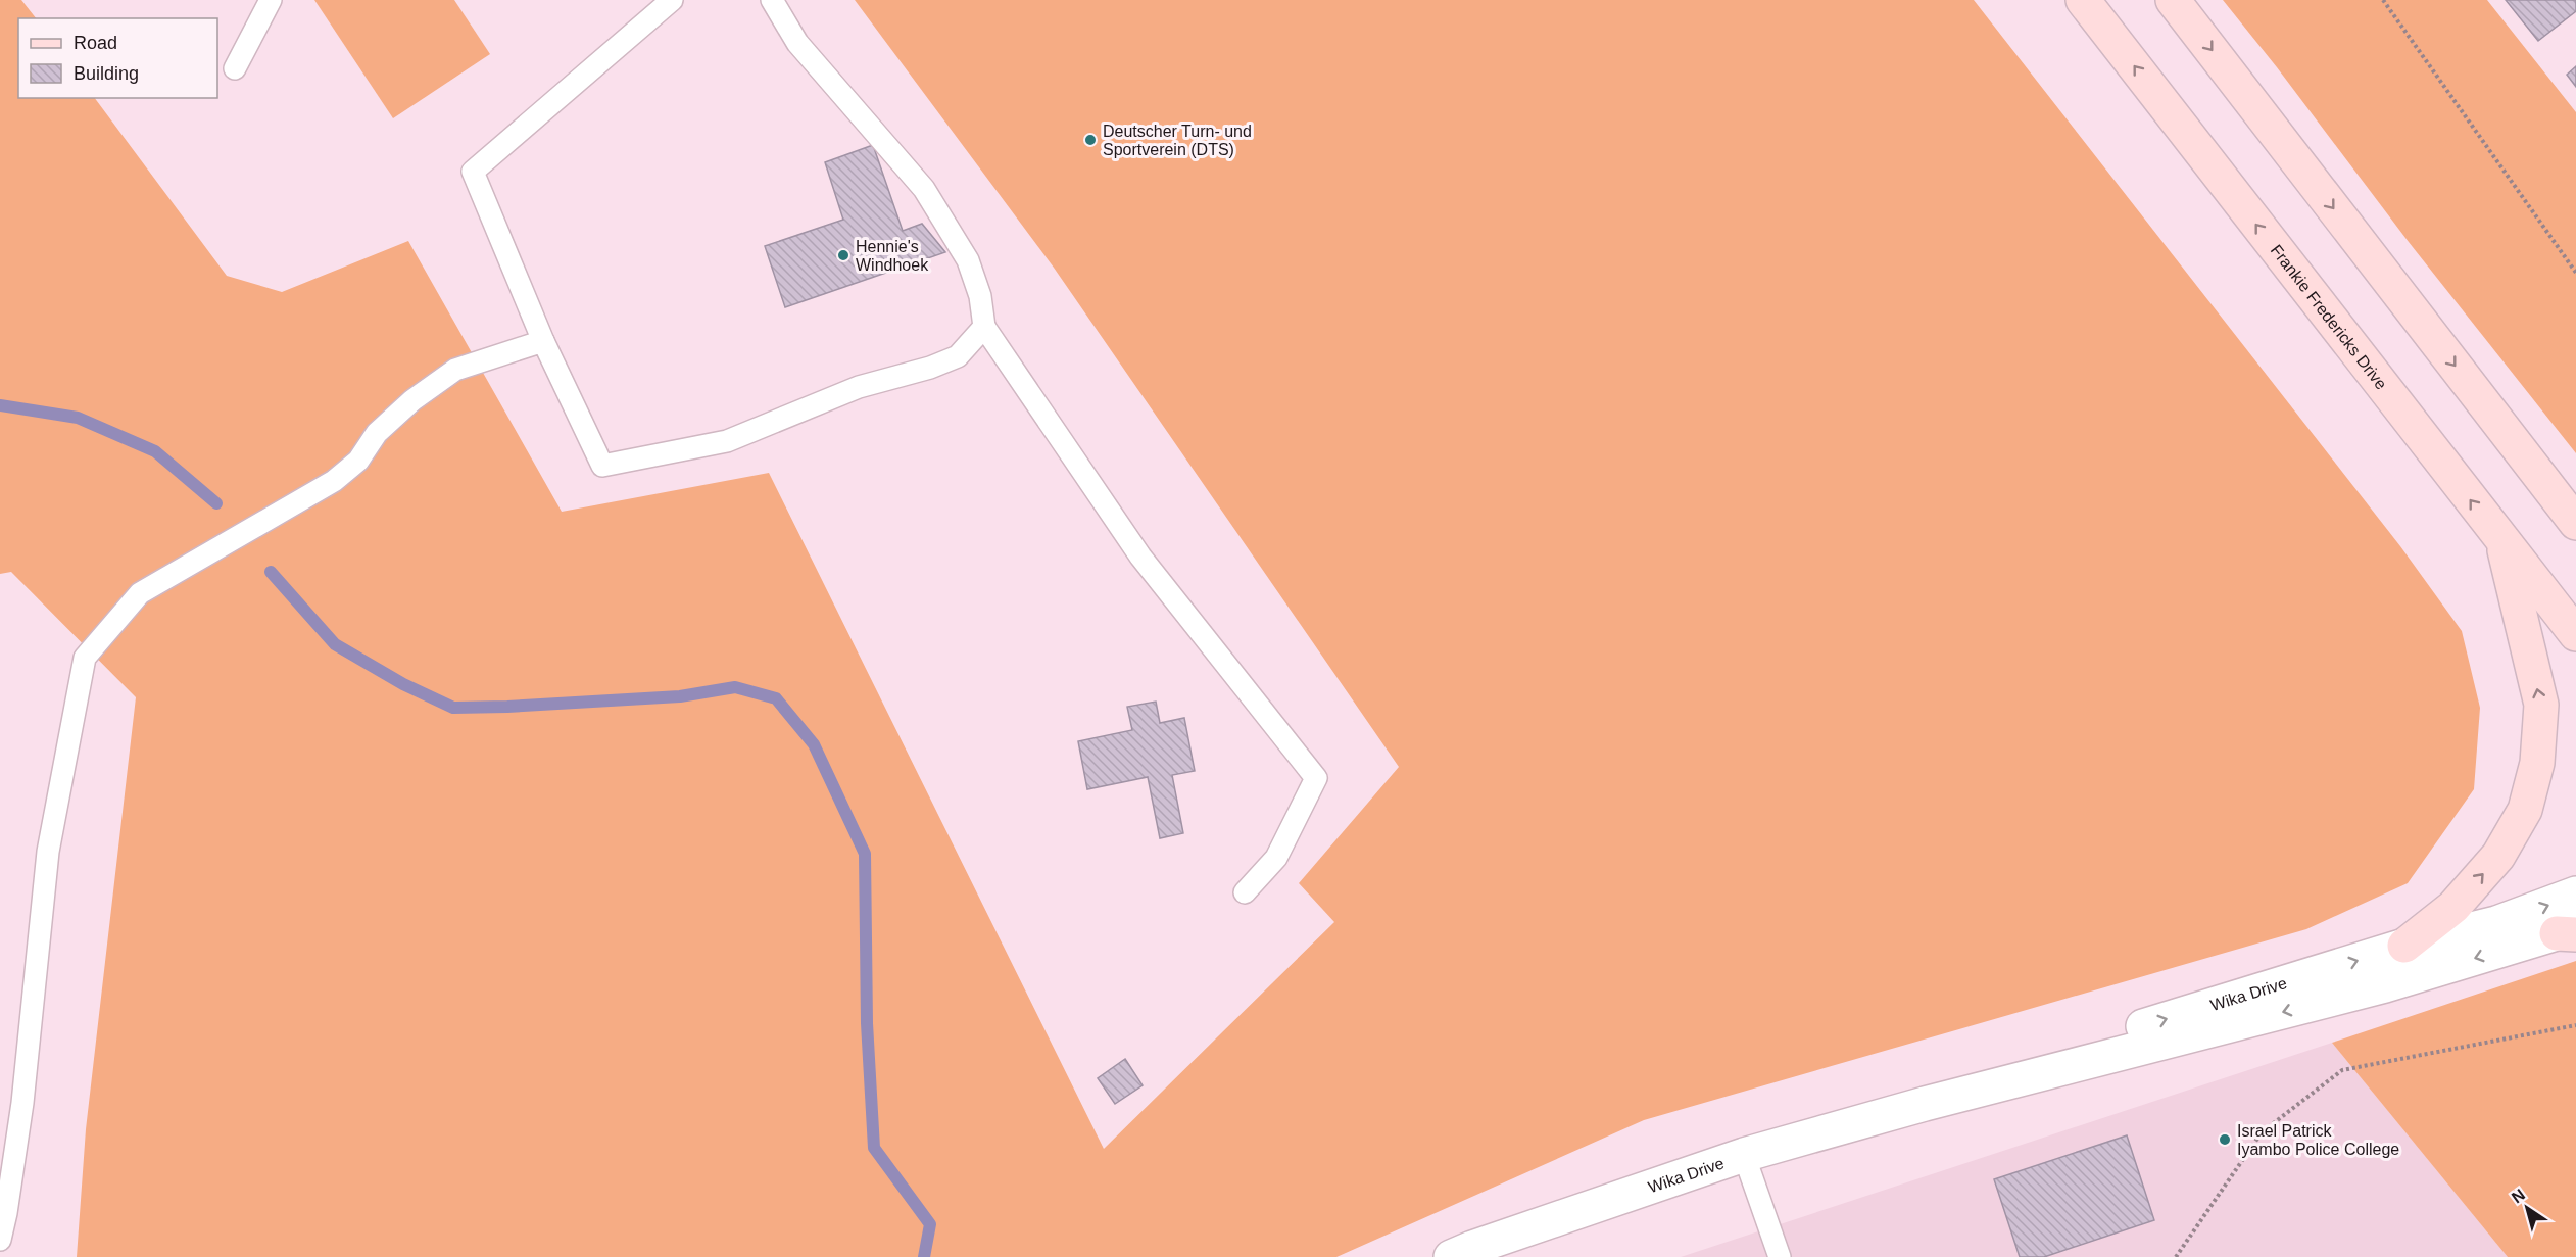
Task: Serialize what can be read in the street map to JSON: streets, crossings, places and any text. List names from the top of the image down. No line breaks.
{"streets":{"main road":["Frankie Fredericks Drive"],"street":["Wika Drive"]},"places":["Deutscher Turn- und Sportverein (DTS)","Hennie's Windhoek","Israel Patrick Iyambo Police College"],"legend":["Road","Building"],"north":"top left"}
